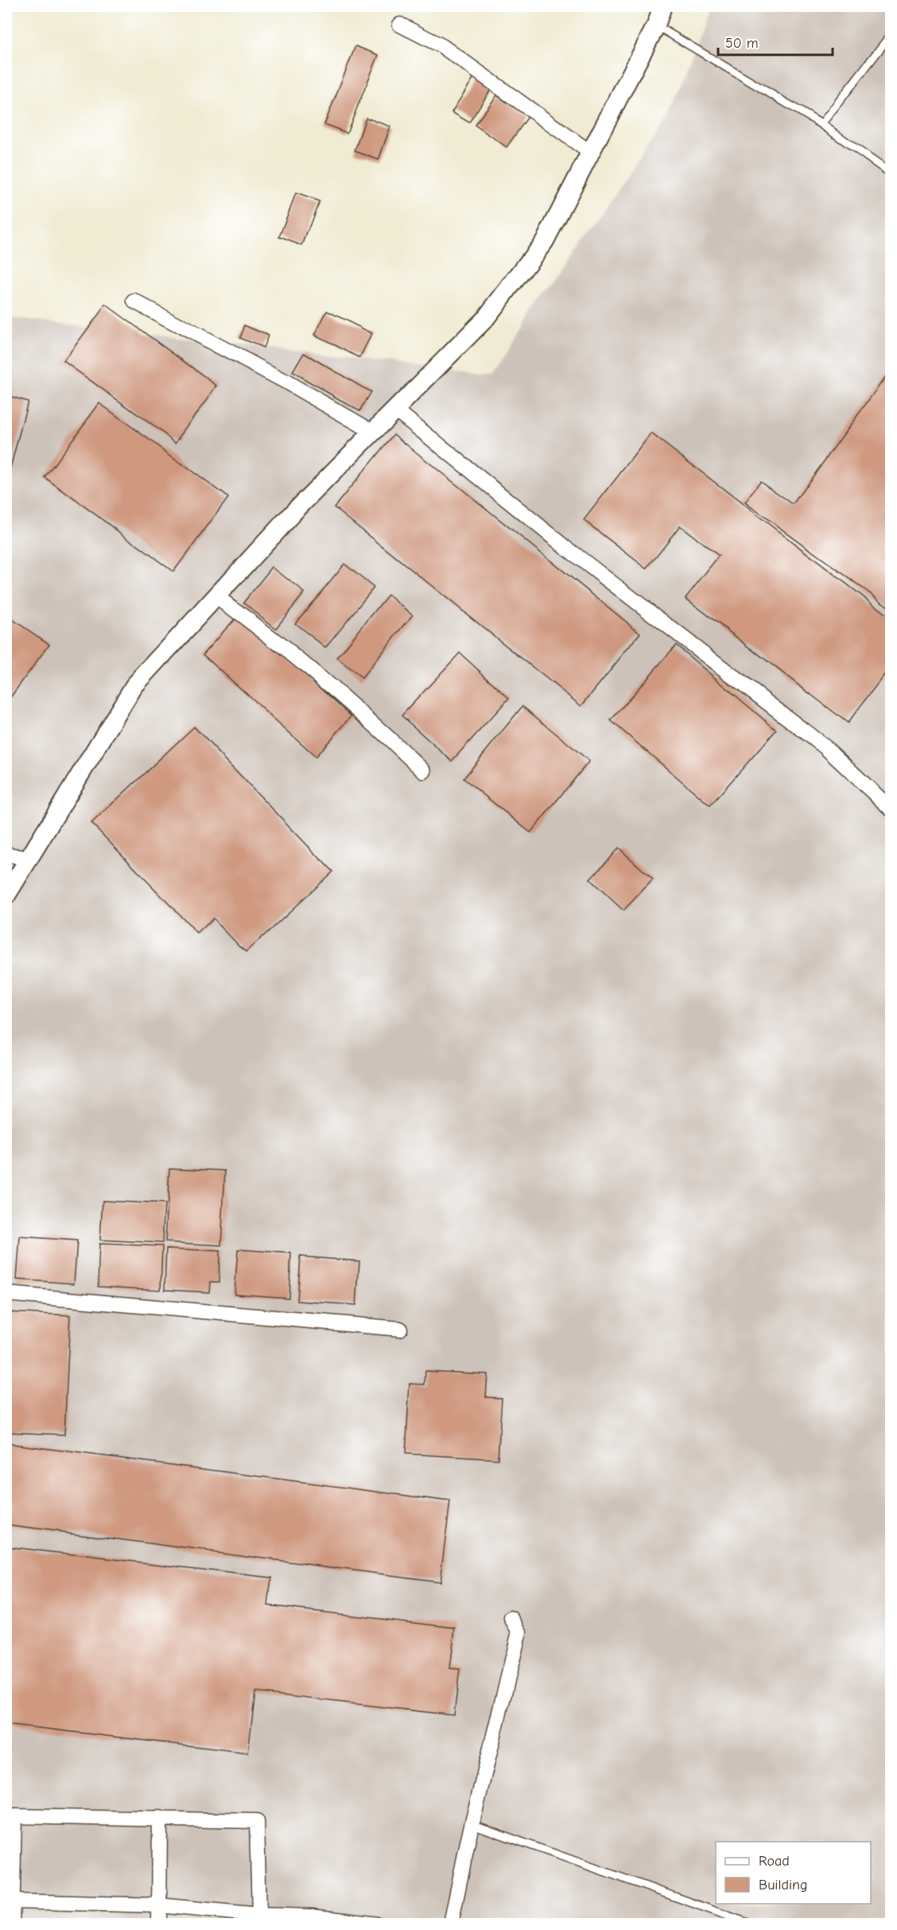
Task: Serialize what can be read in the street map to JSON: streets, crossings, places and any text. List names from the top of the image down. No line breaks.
{"legend":["Road","Building"],"scale_bar":"50 m"}
